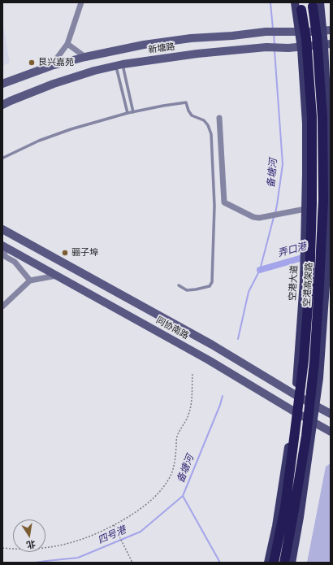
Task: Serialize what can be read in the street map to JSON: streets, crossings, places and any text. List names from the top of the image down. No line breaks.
{"streets":{"highway":["空港高架路"],"main road":["新塘路","空港大道","同协南路"]},"crossings":[["新塘路","空港大道"],["空港大道","空港高架路"],["空港大道","同协南路"]],"water":["备塘河","弄口港","四号港"],"places":["艮兴嘉苑","骊子埠"],"north":"bottom"}
